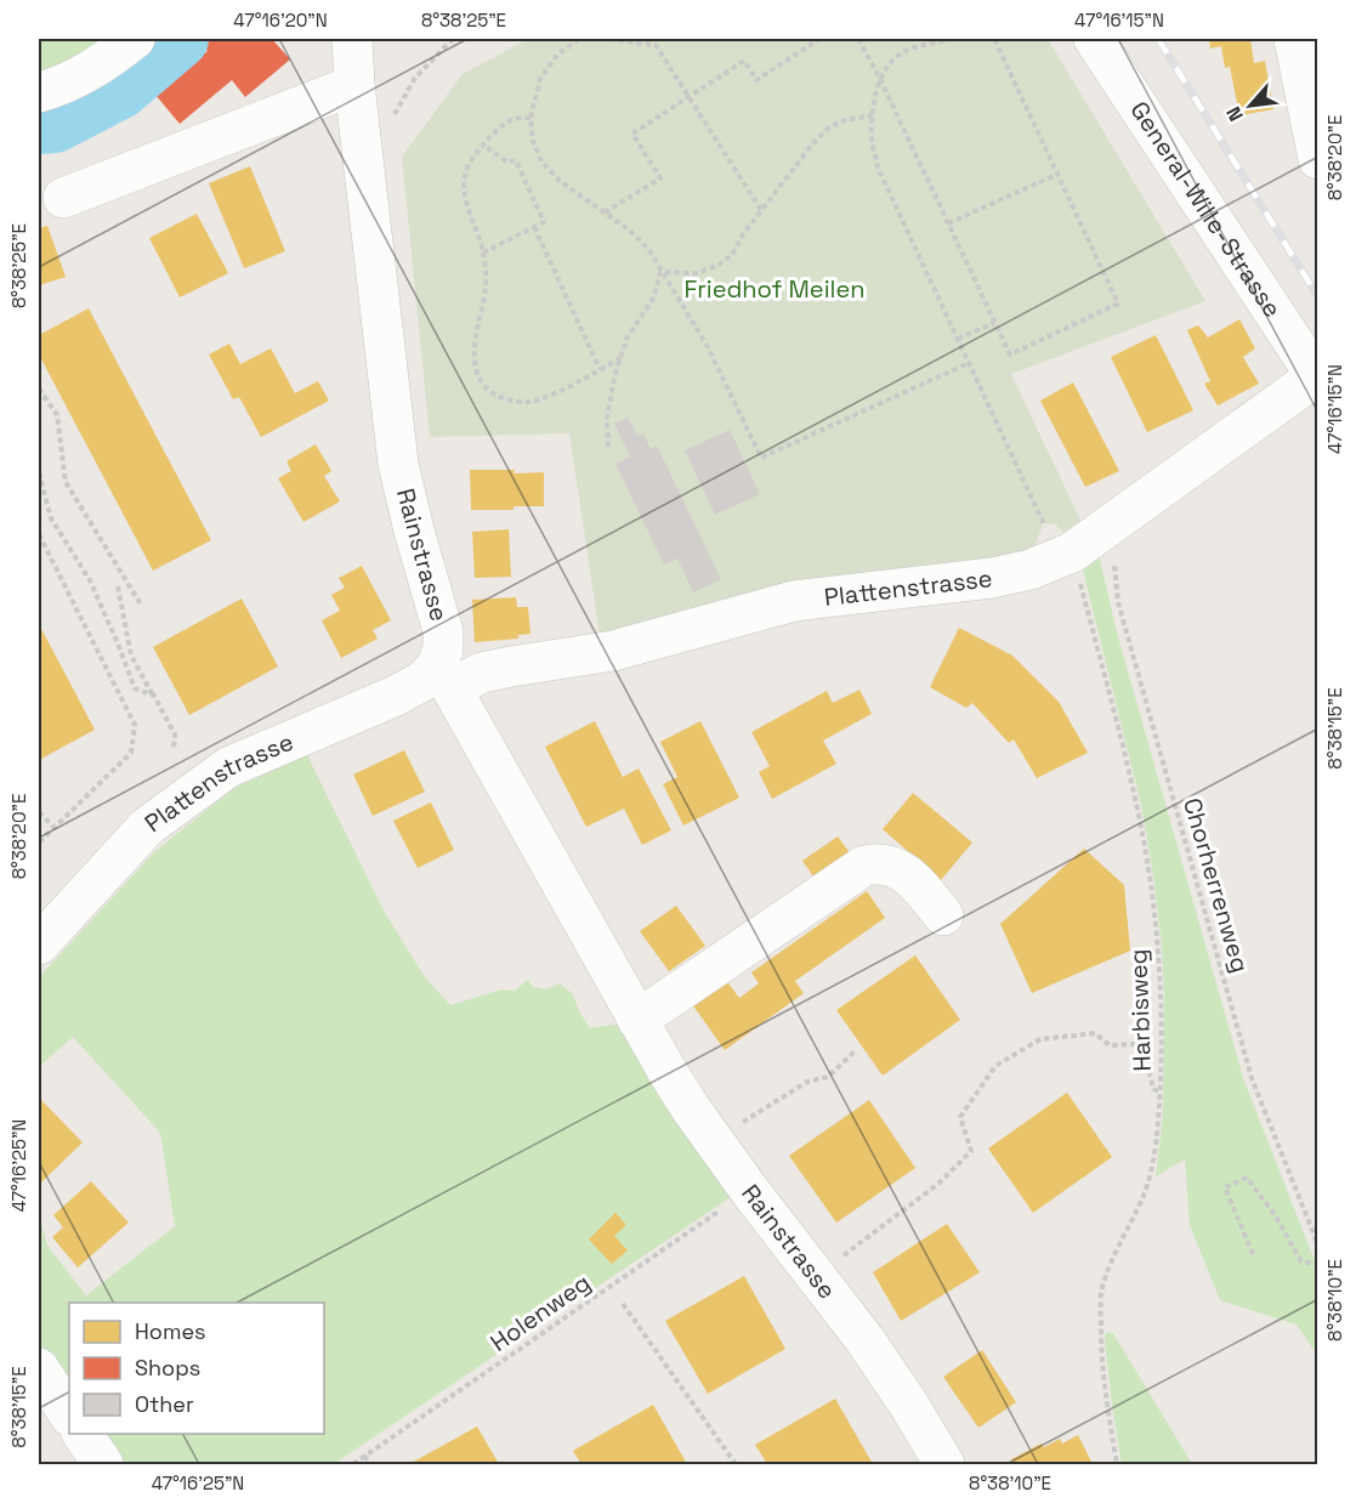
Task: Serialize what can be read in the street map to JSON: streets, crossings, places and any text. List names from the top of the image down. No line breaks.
{"streets":{"street":["General-Wille-Strasse","Rainstrasse","Plattenstrasse"],"path":["Chorherrenweg","Harbisweg","Holenweg"]},"crossings":[["General-Wille-Strasse","Plattenstrasse"],["Rainstrasse","Plattenstrasse"],["Rainstrasse","Holenweg"],["Plattenstrasse","Chorherrenweg"],["Plattenstrasse","Harbisweg"]],"parks":["Friedhof Meilen"],"legend":["Homes","Shops","Other"],"north":"bottom left","coordinates":["47°16'20\"N","8°38'25\"E","47°16'15\"N","8°38'20\"E","8°38'15\"E","47°16'25\"N","8°38'10\"E"]}
